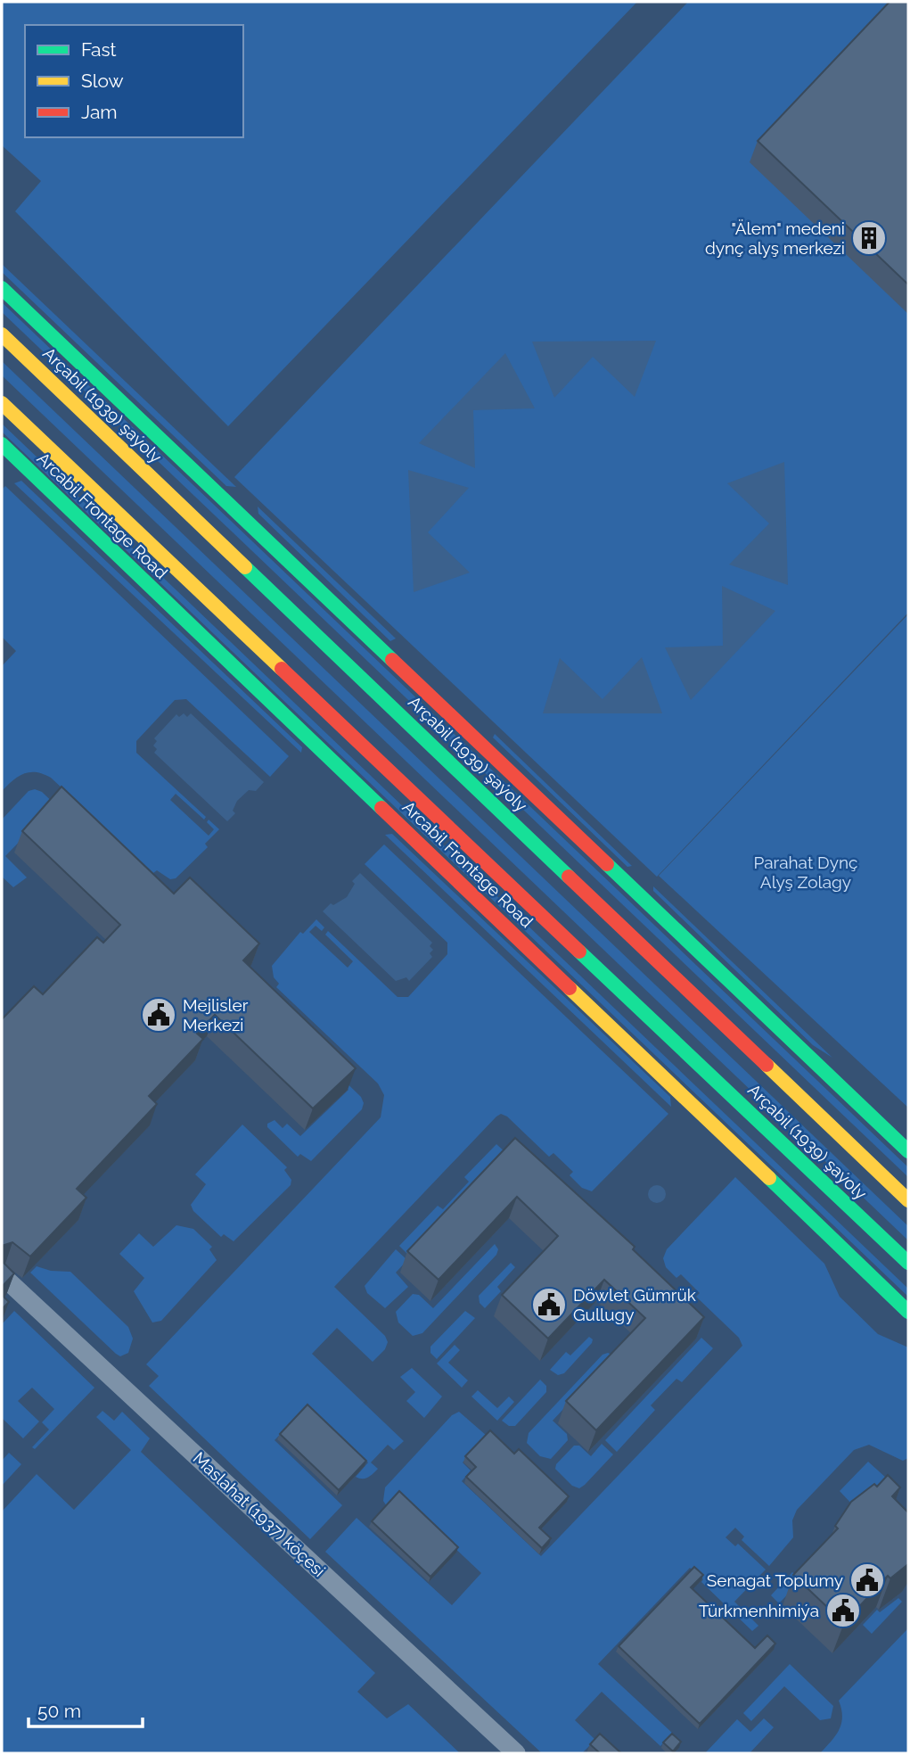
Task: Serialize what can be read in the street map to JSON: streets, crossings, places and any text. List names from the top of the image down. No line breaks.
{"streets":{"street":["Arçabil (1939) şaýoly","Arcabil Frontage Road","Maslahat (1937) köçesi"]},"parks":["Parahat Dynç Alyş Zolagy"],"places":{"building":["\"Älem\" medeni dynç alyş merkezi"],"public building":["Mejlisler Merkezi","Döwlet Gümrük Gullugy","Senagat Toplumy","Türkmenhimiýa"]},"legend":["Fast","Slow","Jam"],"scale_bar":"50 m"}
